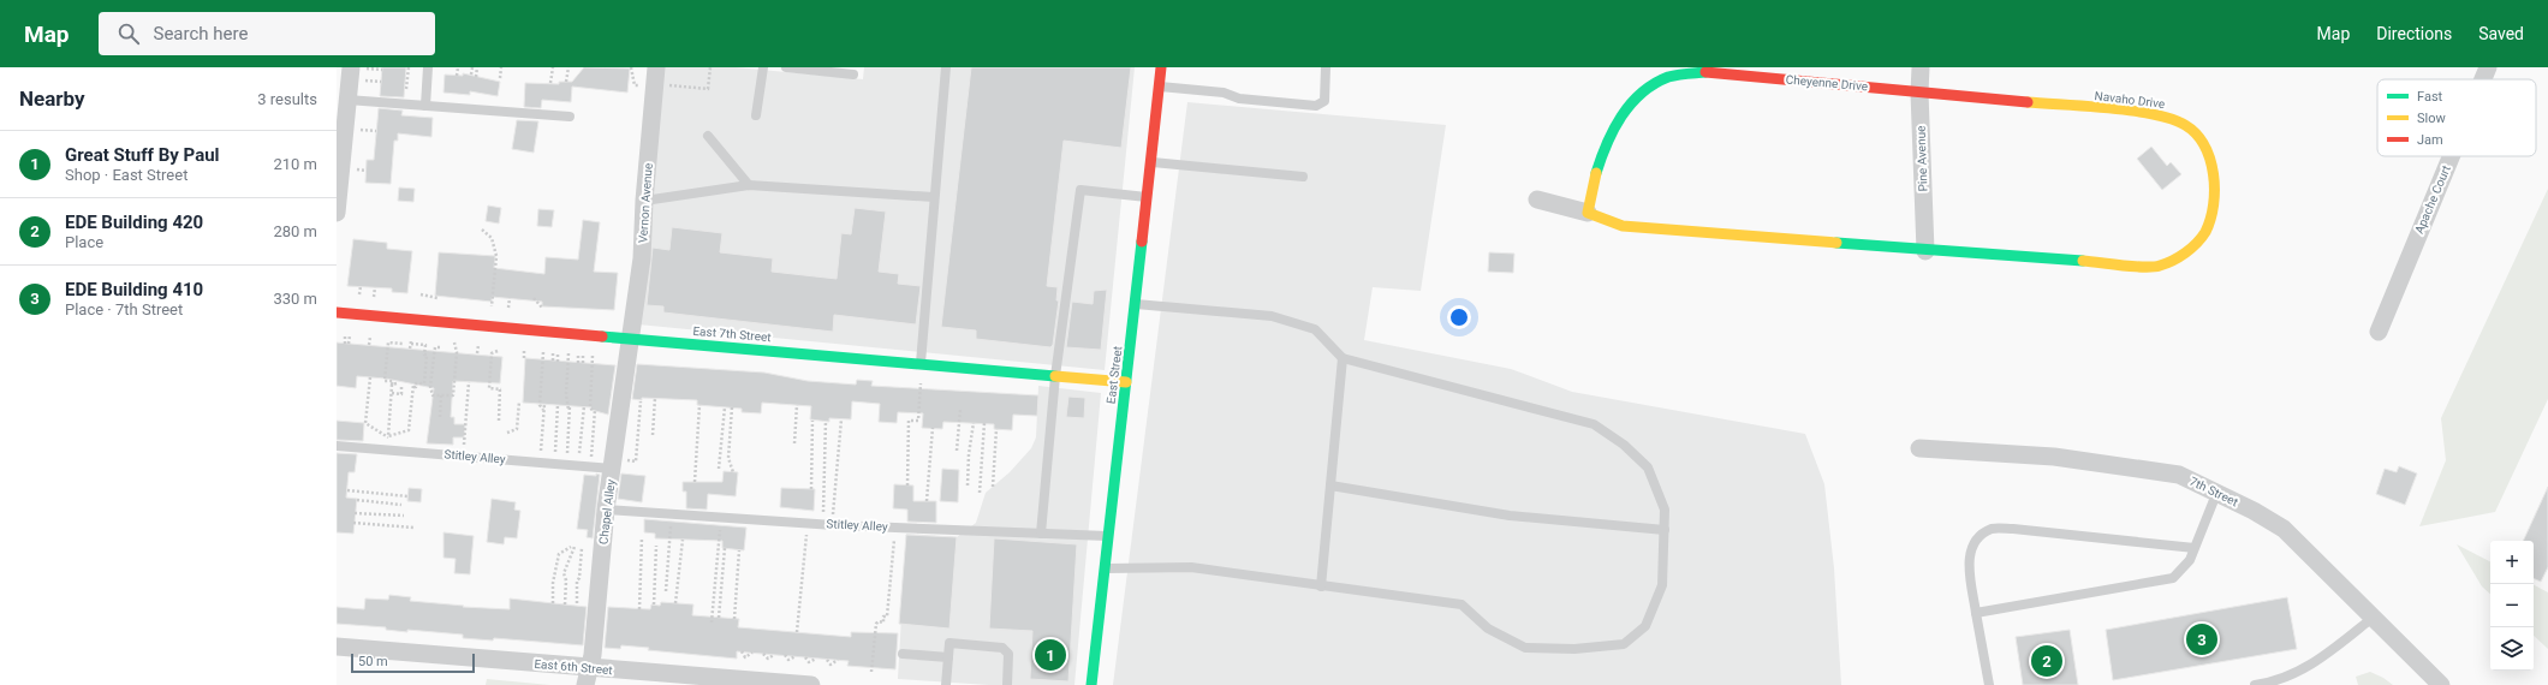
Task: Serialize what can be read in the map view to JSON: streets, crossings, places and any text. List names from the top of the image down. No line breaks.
{"streets":{"main road":["Cheyenne Drive","Navaho Drive","East 7th Street","East Street"],"street":["Pine Avenue","Apache Court","Vernon Avenue","7th Street","Chapel Alley","East 6th Street"],"lane":["Stitley Alley"]},"crossings":[["Cheyenne Drive","Navaho Drive"],["Cheyenne Drive","Pine Avenue"],["Navaho Drive","Pine Avenue"],["Vernon Avenue","East 7th Street"],["Vernon Avenue","Chapel Alley"],["East 7th Street","East Street"],["East 7th Street","Chapel Alley"],["East Street","Stitley Alley"],["Stitley Alley","Chapel Alley"],["Chapel Alley","East 6th Street"]],"legend":["Fast","Slow","Jam"],"scale_bar":"50 m","page":{"header":"Map","search":"Search here","nav":["Map","Directions","Saved"],"heading":["Nearby","3 results"],"list":[{"mark":"1","name":"Great Stuff By Paul","note":"Shop · East Street","value":"210 m"},{"mark":"2","name":"EDE Building 420","note":"Place","value":"280 m"},{"mark":"3","name":"EDE Building 410","note":"Place · 7th Street","value":"330 m"}],"map_buttons":["+","−"],"pins":["3","1","2"],"scale":"50 m"}}
